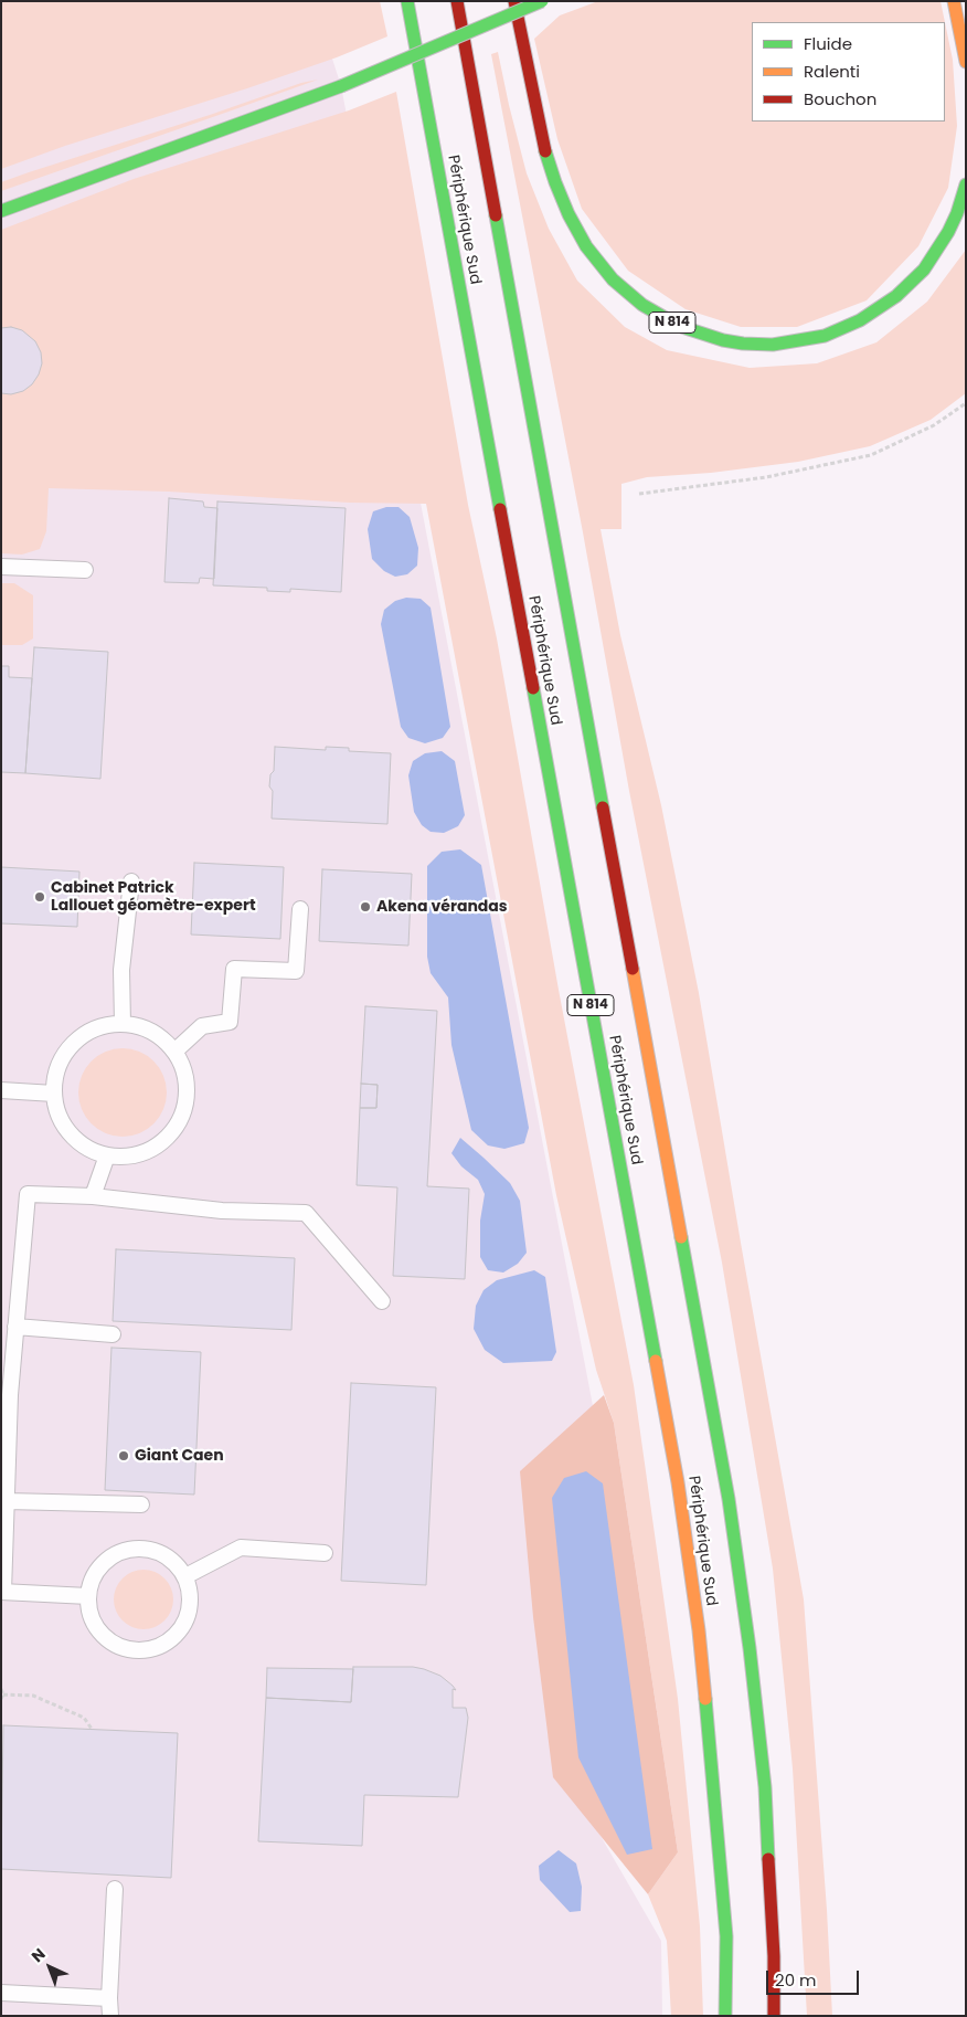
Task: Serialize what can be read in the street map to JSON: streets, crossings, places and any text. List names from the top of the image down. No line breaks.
{"streets":{"main road":["Périphérique Sud","N 814"]},"places":["Cabinet Patrick Lallouet géomètre-expert","Akena vérandas","Giant Caen"],"legend":["Fluide","Ralenti","Bouchon"],"scale_bar":"20 m","north":"top left"}
